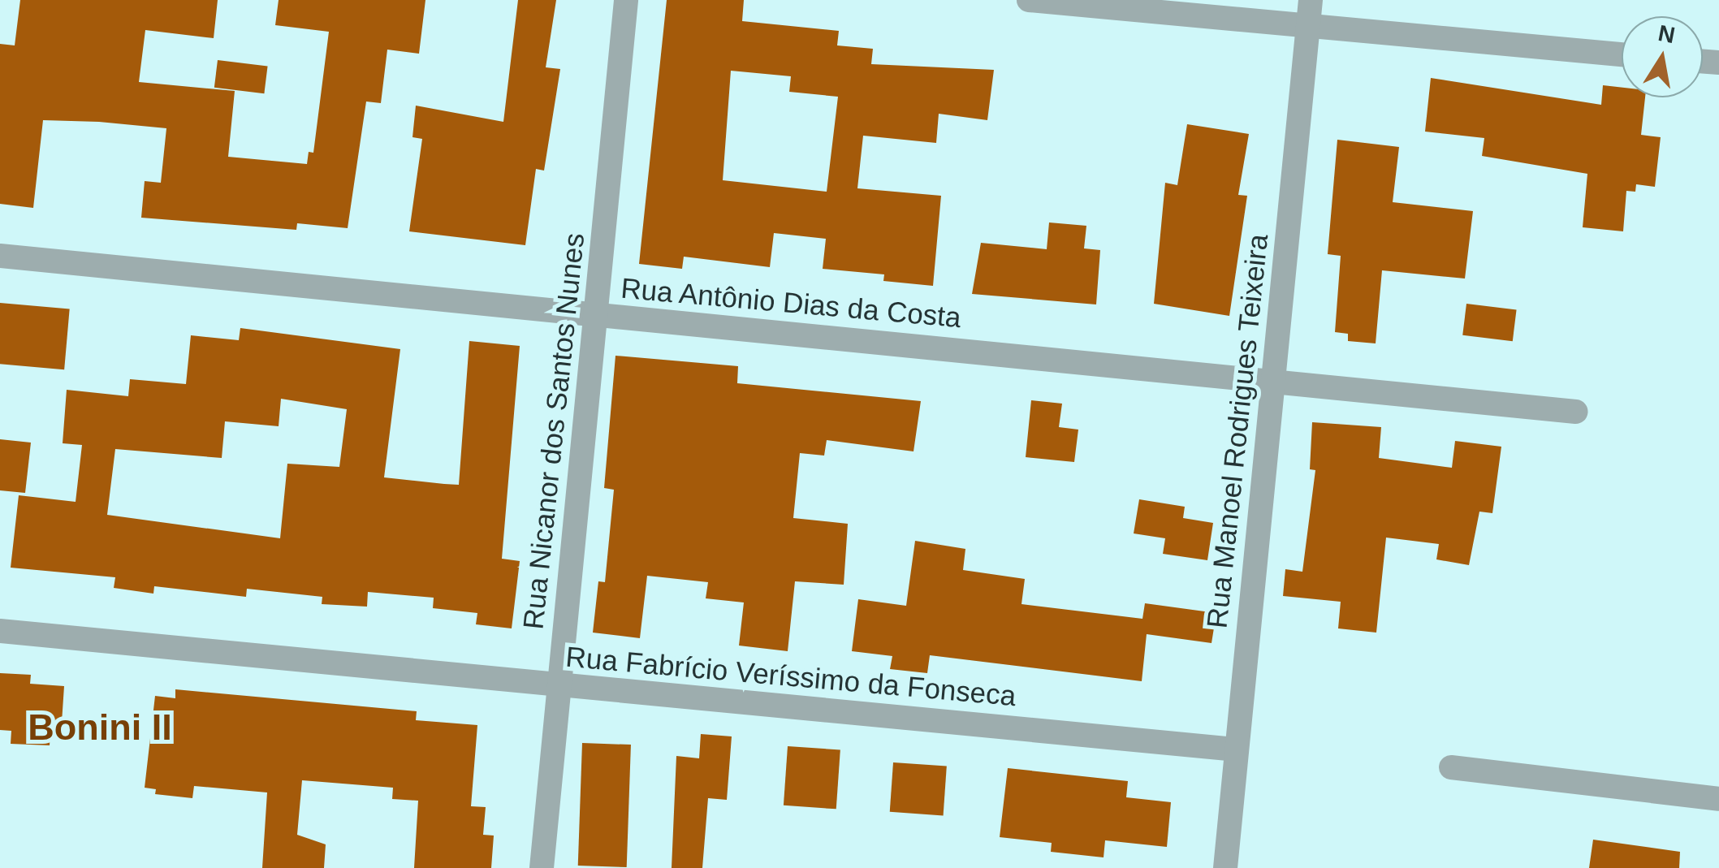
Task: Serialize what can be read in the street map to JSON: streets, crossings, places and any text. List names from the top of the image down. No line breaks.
{"streets":{"street":["Rua Antônio Dias da Costa","Rua Nicanor dos Santos Nunes","Rua Manoel Rodrigues Teixeira","Rua Fabrício Veríssimo da Fonseca"]},"crossings":[["Rua Antônio Dias da Costa","Rua Nicanor dos Santos Nunes"],["Rua Antônio Dias da Costa","Rua Manoel Rodrigues Teixeira"],["Rua Nicanor dos Santos Nunes","Rua Fabrício Veríssimo da Fonseca"],["Rua Manoel Rodrigues Teixeira","Rua Fabrício Veríssimo da Fonseca"]],"districts":["Bonini II"],"north":"top"}
